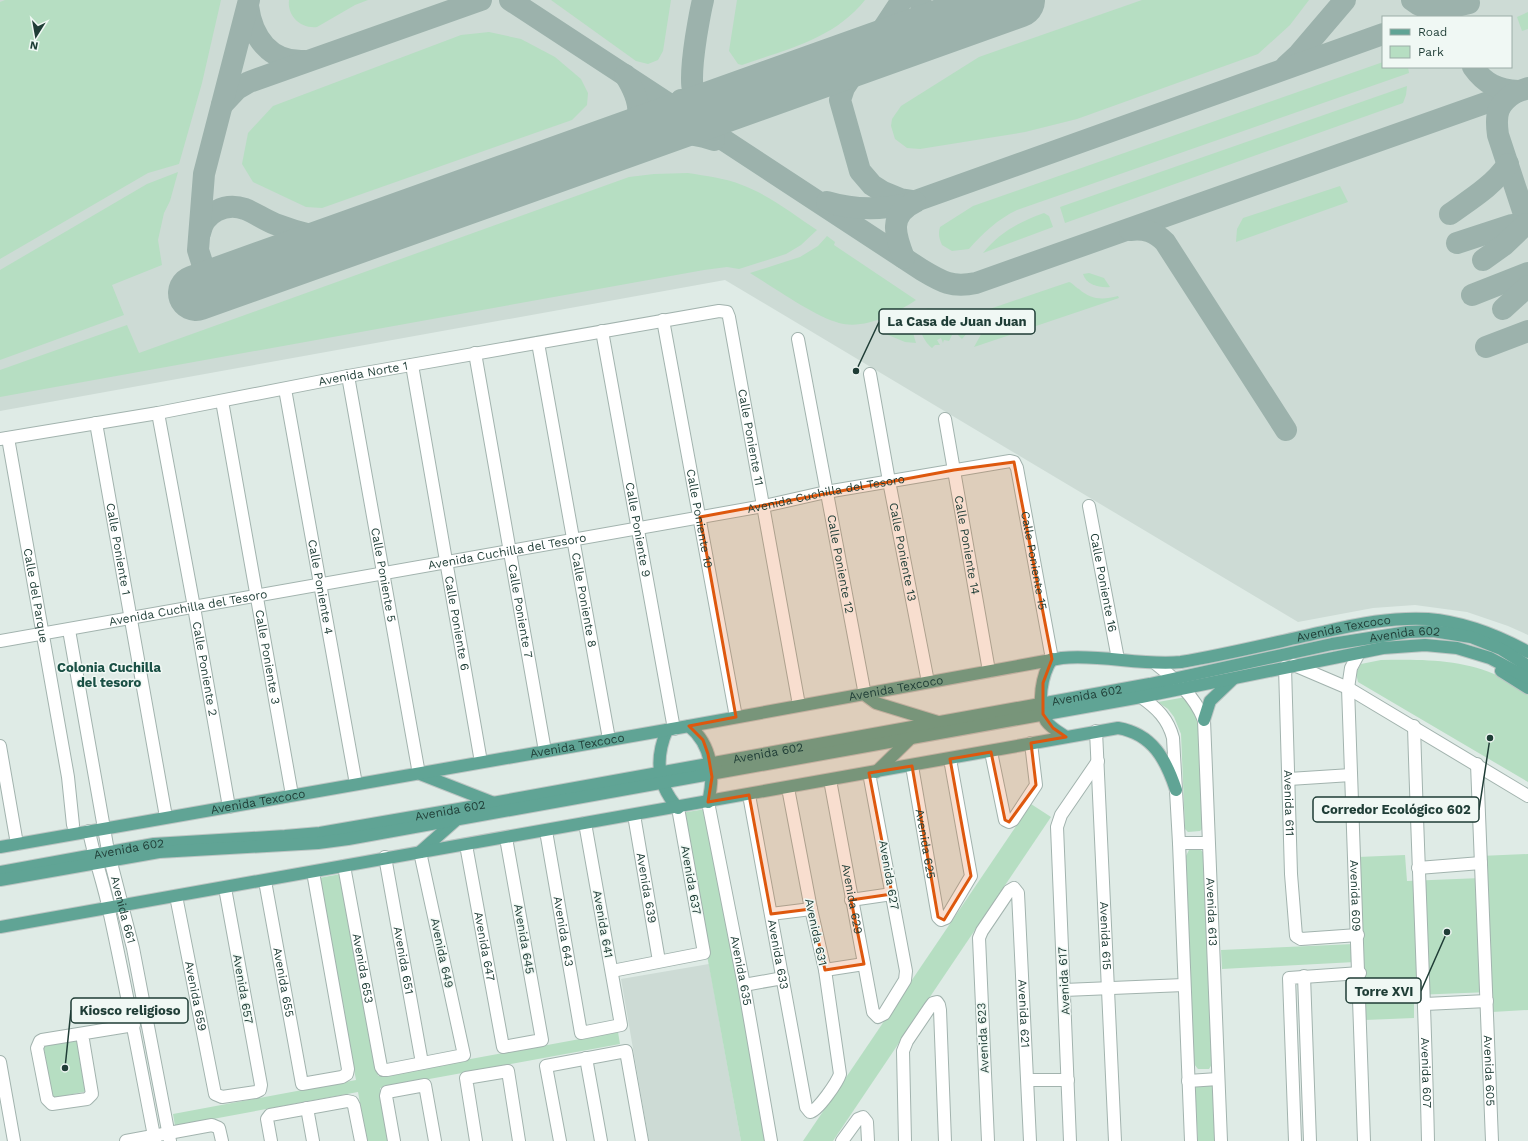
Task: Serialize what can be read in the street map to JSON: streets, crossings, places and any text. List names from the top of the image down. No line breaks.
{"streets":{"main road":["Avenida Texcoco","Avenida 602"],"street":["Avenida Norte 1","Calle Poniente 11","Avenida Cuchilla del Tesoro","Calle Poniente 10","Calle Poniente 9","Calle Poniente 14","Calle Poniente 1","Calle Poniente 13","Calle Poniente 15","Calle Poniente 12","Calle Poniente 5","Calle Poniente 16","Calle Poniente 4","Calle del Parque","Calle Poniente 8","Calle Poniente 7","Calle Poniente 6","Calle Poniente 3","Calle Poniente 2","Avenida 611","Avenida 625","Avenida 627","Avenida 637","Avenida 639","Avenida 609","Avenida 629","Avenida 661","Avenida 613","Avenida 641","Avenida 643","Avenida 631","Avenida 615","Avenida 645","Avenida 647","Avenida 649","Avenida 633","Avenida 651","Avenida 653","Avenida 635","Avenida 617","Avenida 655","Avenida 657","Avenida 659","Avenida 621","Avenida 623","Avenida 605","Avenida 607"]},"crossings":[["Avenida Norte 1","Calle Poniente 11"],["Avenida Norte 1","Calle Poniente 10"],["Avenida Norte 1","Calle Poniente 9"],["Avenida Norte 1","Calle Poniente 1"],["Avenida Norte 1","Calle Poniente 5"],["Avenida Norte 1","Calle Poniente 4"],["Avenida Norte 1","Calle del Parque"],["Avenida Norte 1","Calle Poniente 8"],["Avenida Norte 1","Calle Poniente 7"],["Avenida Norte 1","Calle Poniente 6"],["Avenida Norte 1","Calle Poniente 3"],["Avenida Norte 1","Calle Poniente 2"],["Calle Poniente 11","Avenida Cuchilla del Tesoro"],["Calle Poniente 11","Avenida Texcoco"],["Avenida Cuchilla del Tesoro","Calle Poniente 10"],["Avenida Cuchilla del Tesoro","Calle Poniente 9"],["Avenida Cuchilla del Tesoro","Calle Poniente 14"],["Avenida Cuchilla del Tesoro","Calle Poniente 1"],["Avenida Cuchilla del Tesoro","Calle Poniente 13"],["Avenida Cuchilla del Tesoro","Calle Poniente 15"],["Avenida Cuchilla del Tesoro","Calle Poniente 12"],["Avenida Cuchilla del Tesoro","Calle Poniente 5"],["Avenida Cuchilla del Tesoro","Calle Poniente 4"],["Avenida Cuchilla del Tesoro","Calle del Parque"],["Avenida Cuchilla del Tesoro","Calle Poniente 8"],["Avenida Cuchilla del Tesoro","Calle Poniente 7"],["Avenida Cuchilla del Tesoro","Calle Poniente 6"],["Avenida Cuchilla del Tesoro","Calle Poniente 3"],["Avenida Cuchilla del Tesoro","Calle Poniente 2"],["Avenida Cuchilla del Tesoro","Avenida 661"],["Calle Poniente 10","Avenida Texcoco"],["Calle Poniente 9","Avenida Texcoco"],["Calle Poniente 14","Avenida Texcoco"],["Calle Poniente 1","Avenida Texcoco"],["Calle Poniente 13","Avenida Texcoco"],["Calle Poniente 15","Avenida Texcoco"],["Calle Poniente 12","Avenida Texcoco"],["Calle Poniente 5","Avenida Texcoco"],["Calle Poniente 16","Avenida Texcoco"],["Calle Poniente 4","Avenida Texcoco"],["Calle Poniente 8","Avenida Texcoco"],["Calle Poniente 7","Avenida Texcoco"],["Calle Poniente 6","Avenida Texcoco"],["Avenida Texcoco","Calle Poniente 3"],["Avenida Texcoco","Calle Poniente 2"],["Avenida Texcoco","Avenida 661"],["Avenida 602","Avenida 611"],["Avenida 602","Avenida 609"],["Avenida 602","Avenida 661"],["Avenida 602","Avenida 613"],["Avenida 611","Avenida 609"],["Avenida 627","Avenida 629"],["Avenida 637","Avenida 639"],["Avenida 641","Avenida 643"],["Avenida 631","Avenida 633"],["Avenida 615","Avenida 617"],["Avenida 645","Avenida 647"],["Avenida 649","Avenida 651"],["Avenida 649","Avenida 653"],["Avenida 651","Avenida 653"],["Avenida 657","Avenida 659"],["Avenida 621","Avenida 623"]],"districts":["Colonia Cuchilla del tesoro"],"places":["La Casa de Juan Juan","Corredor Ecológico 602","Torre XVI","Kiosco religioso"],"legend":["Road","Park"],"north":"bottom"}
